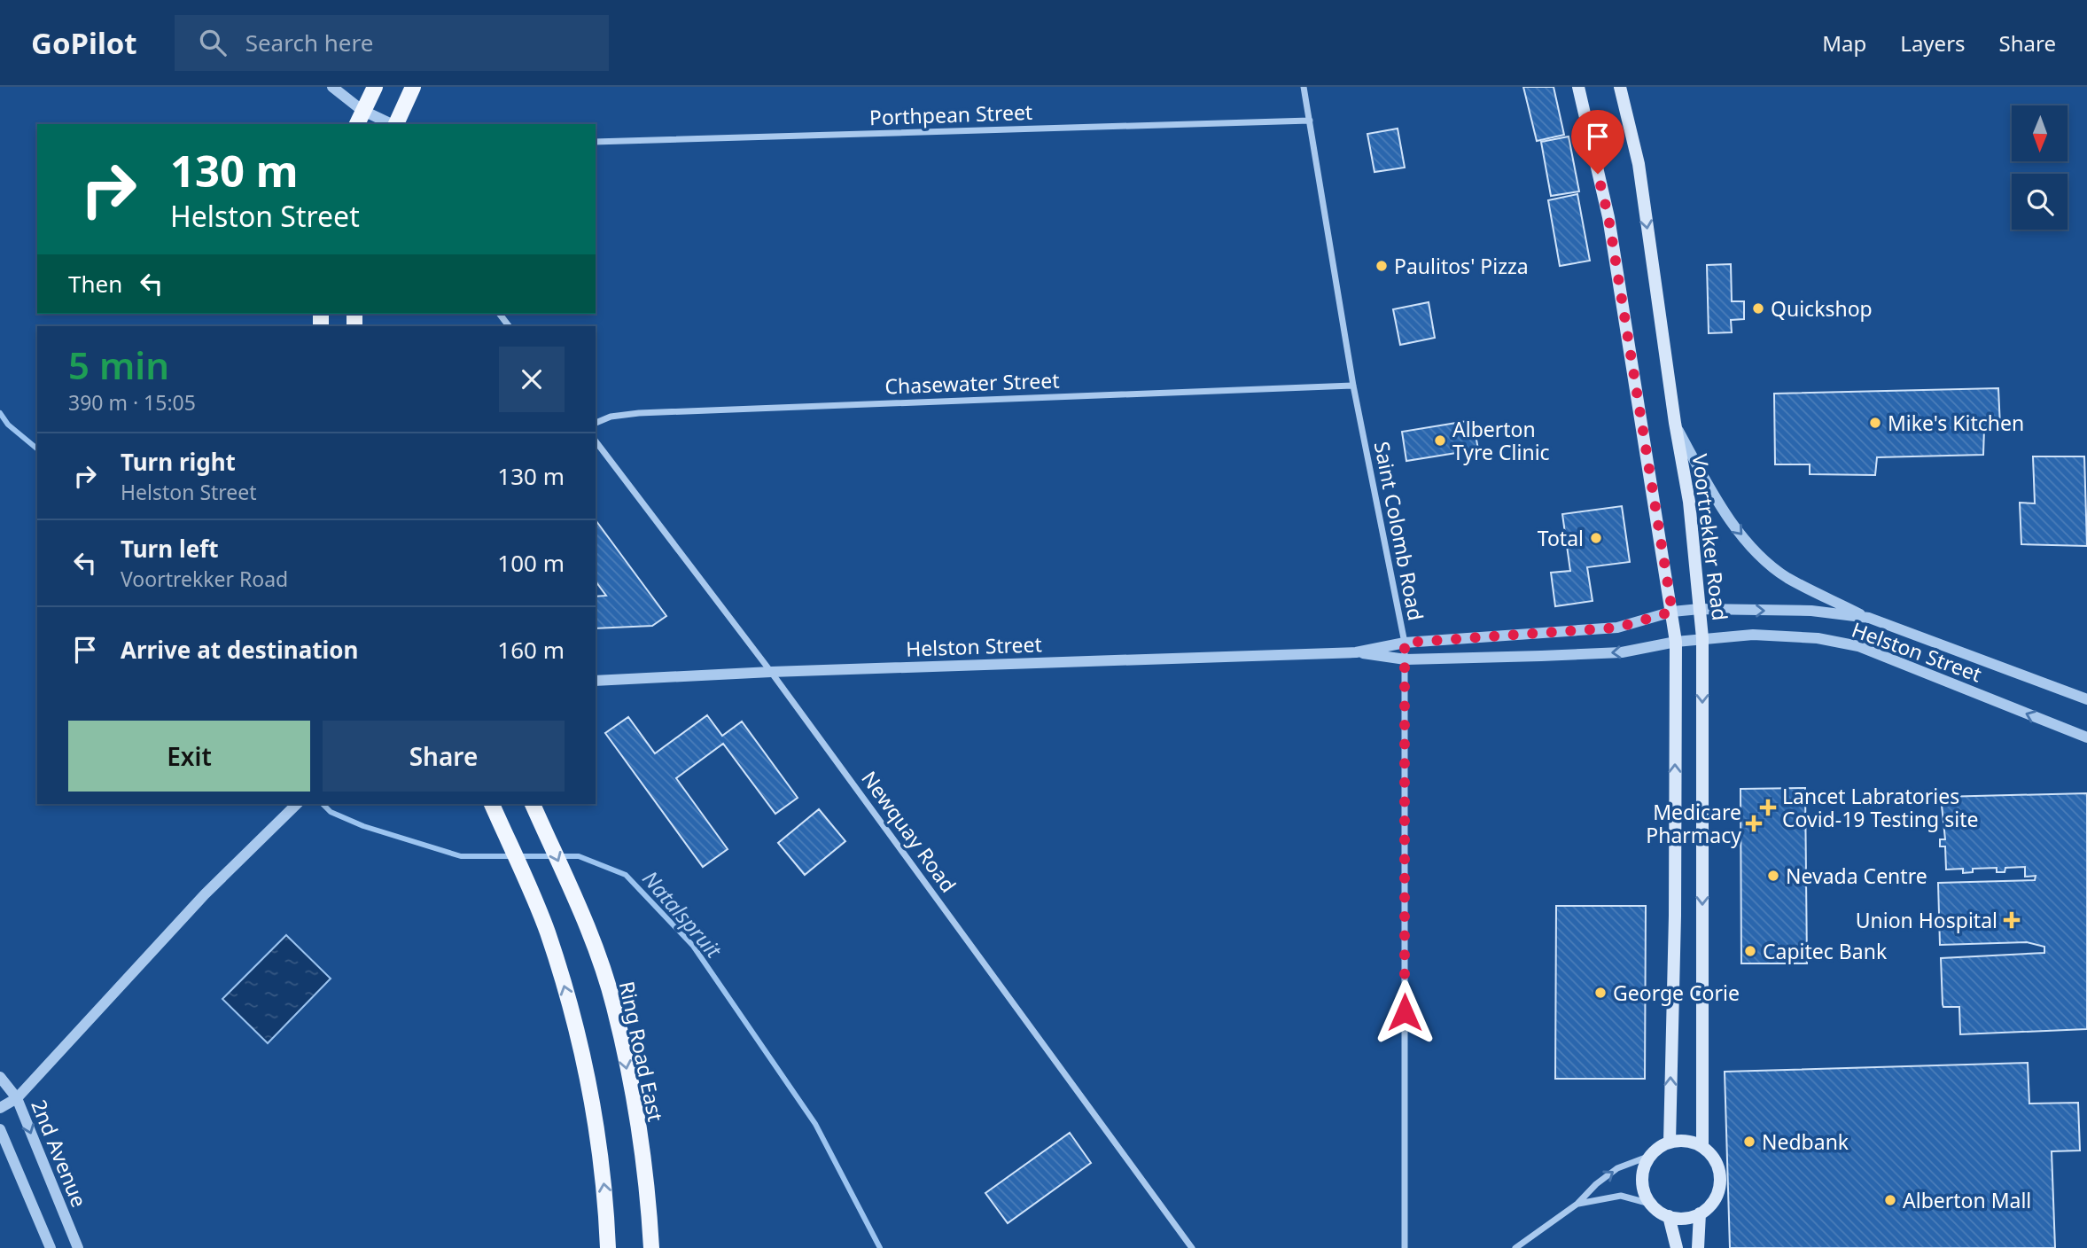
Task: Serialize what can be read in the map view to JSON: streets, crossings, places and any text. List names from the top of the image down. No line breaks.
{"streets":{"main road":["Voortrekker Road","Ring Road East"],"street":["Porthpean Street","Chasewater Street","Saint Colomb Road","Helston Street","Newquay Road","2nd Avenue"]},"crossings":[["Porthpean Street","Saint Colomb Road"],["Chasewater Street","Saint Colomb Road"],["Saint Colomb Road","Helston Street"],["Voortrekker Road","Helston Street"],["Helston Street","Newquay Road"]],"water":["Natalspruit"],"places":{"other":["Paulitos' Pizza","Quickshop","Mike's Kitchen","Alberton Tyre Clinic","Total","Nevada Centre","Capitec Bank","George Corie","Nedbank","Alberton Mall"],"health":["Lancet Labratories Covid-19 Testing site","Medicare Pharmacy","Union Hospital"]},"north":"bottom","page":{"header":"GoPilot","search":"Search here","nav":["Map","Layers","Share"],"turn":["130 m","Helston Street"],"then":"Then","heading":["5 min","390 m · 15:05"],"list":[{"name":"Turn right","note":"Helston Street","value":"130 m"},{"name":"Turn left","note":"Voortrekker Road","value":"100 m"},{"name":"Arrive at destination","value":"160 m"}],"buttons":["Exit","Share"]}}
